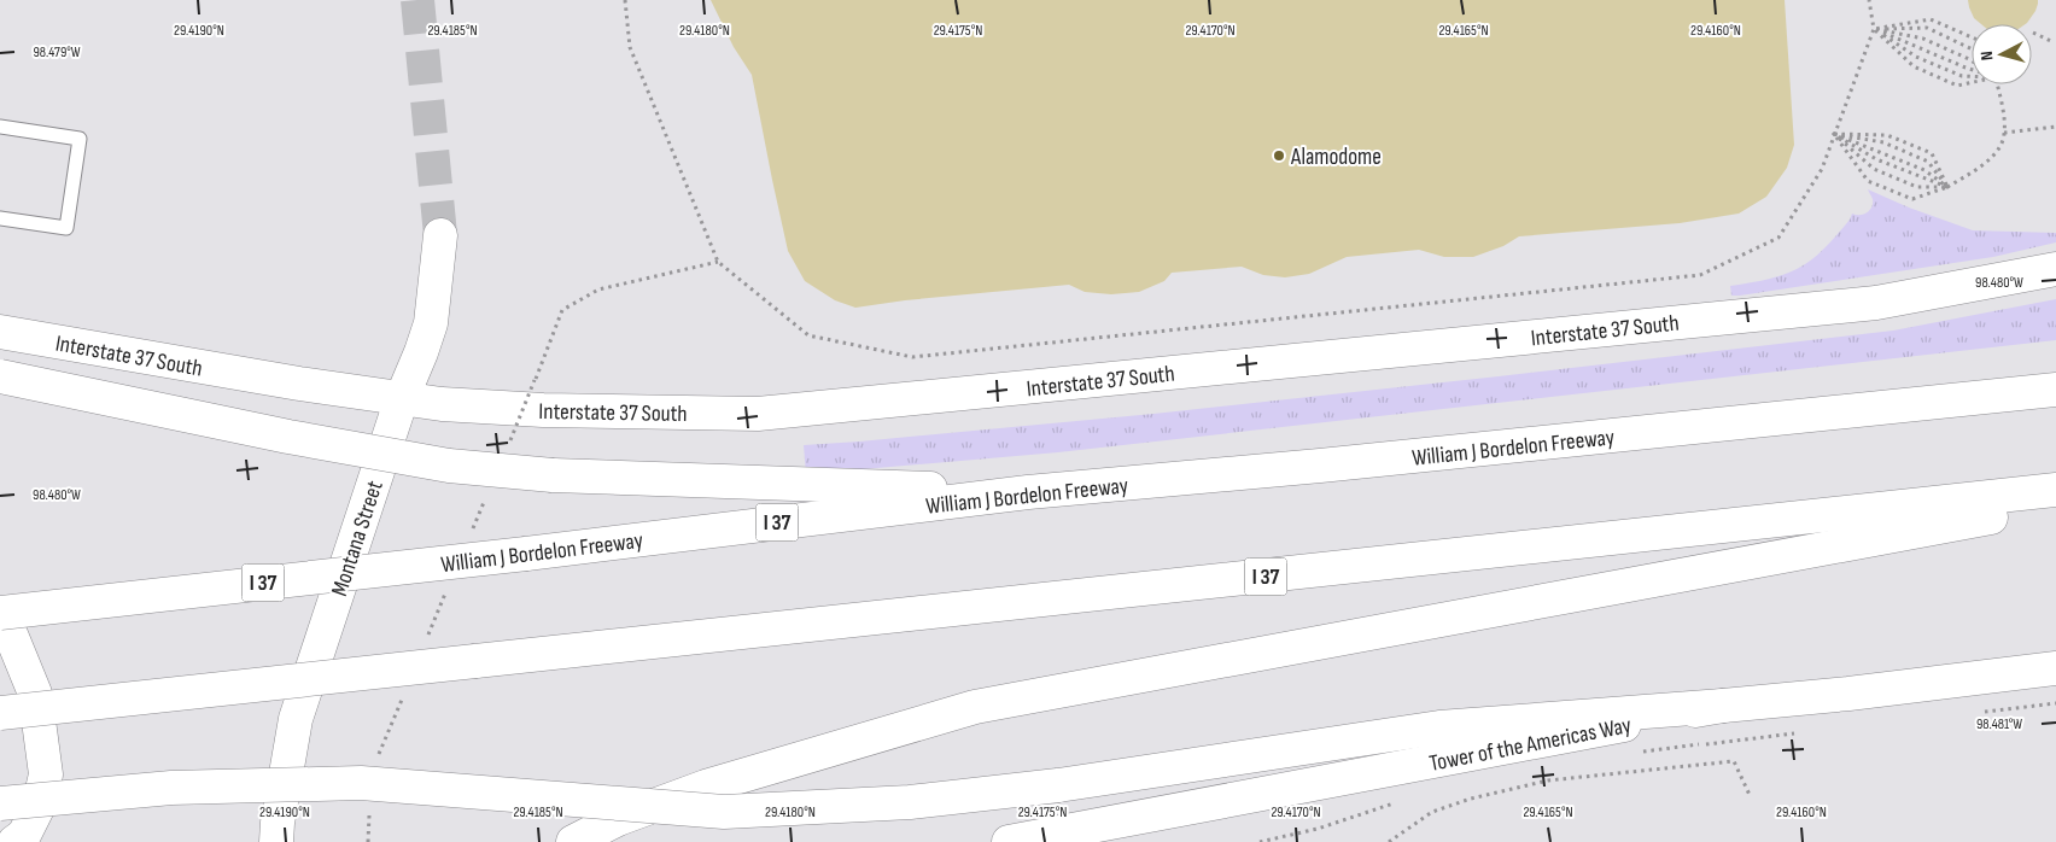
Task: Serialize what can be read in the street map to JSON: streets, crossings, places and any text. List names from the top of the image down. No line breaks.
{"streets":{"main road":["Interstate 37 South","William J Bordelon Freeway","I 37","Montana Street","Tower of the Americas Way"]},"crossings":[["Interstate 37 South","Montana Street"]],"places":["Alamodome"],"north":"left","coordinates":["29.4190°N","29.4185°N","29.4180°N","29.4175°N","29.4170°N","29.4165°N","29.4160°N","98.479°W","98.480°W","98.481°W"]}
